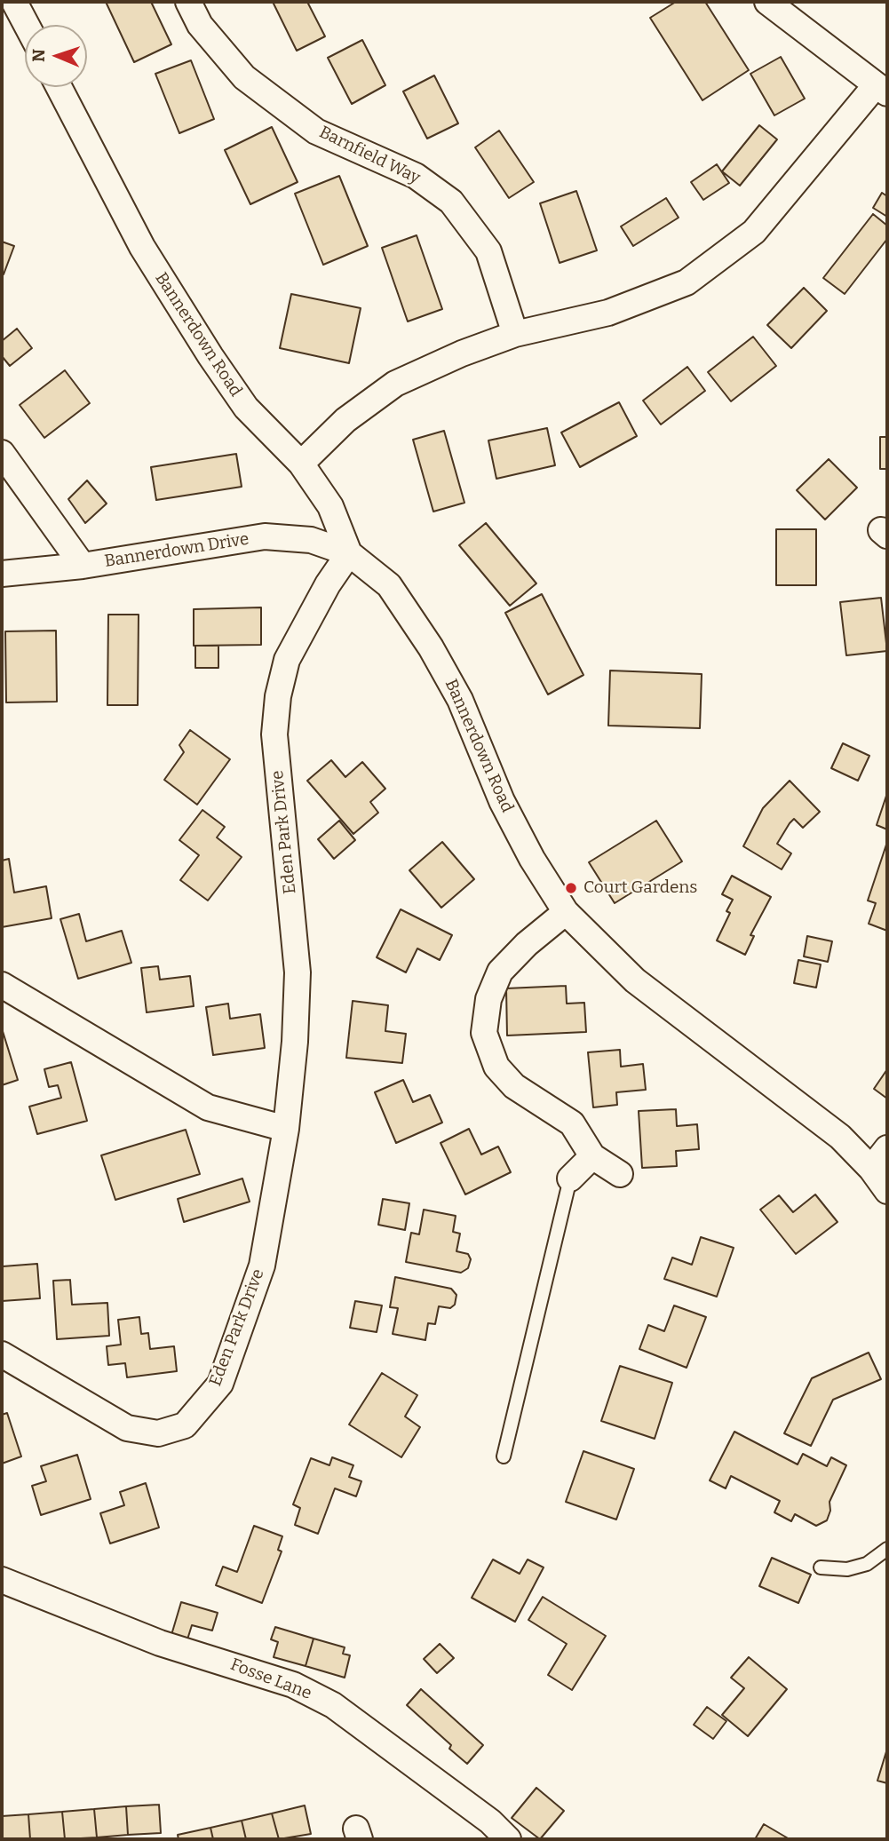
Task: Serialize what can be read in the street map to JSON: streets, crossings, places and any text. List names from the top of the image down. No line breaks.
{"streets":{"street":["Barnfield Way","Bannerdown Road","Bannerdown Drive","Eden Park Drive","Fosse Lane"]},"crossings":[["Bannerdown Road","Bannerdown Drive"],["Bannerdown Road","Eden Park Drive"],["Bannerdown Drive","Eden Park Drive"]],"places":["Court Gardens"],"north":"left"}
